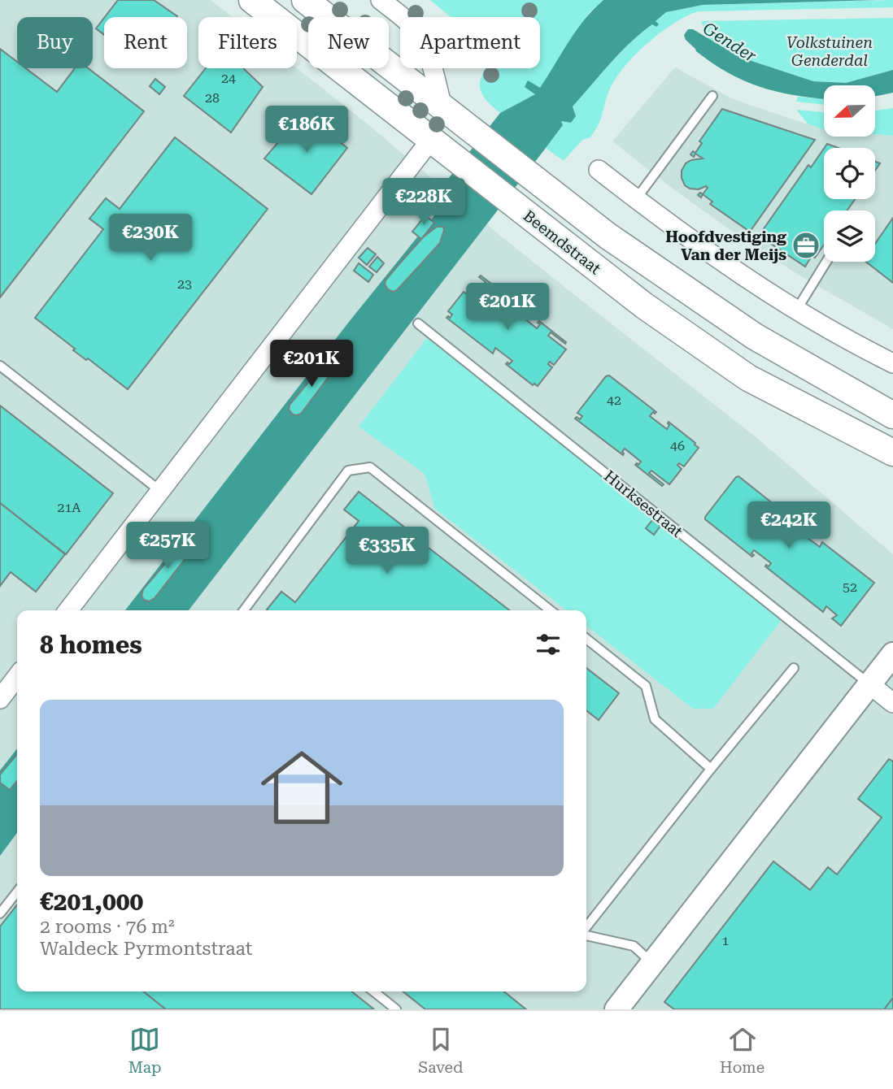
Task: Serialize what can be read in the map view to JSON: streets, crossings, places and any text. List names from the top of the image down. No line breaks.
{"streets":{"main road":["Beemdstraat"],"lane":["Hurksestraat"]},"water":["Gender"],"parks":["Volkstuinen Genderdal"],"places":{"office":["Hoofdvestiging Van der Meijs"]},"house_numbers":["24","28","23","42","46","21A","52","1"],"north":"left","page":{"chip":["Buy","Rent","Filters","New","Apartment"],"price":["€186K","€228K","€230K","€201K","€201K","€242K","€257K","€335K"],"heading":"8 homes","list":[{"name":"€201,000","note":"2 rooms · 76 m² · Waldeck Pyrmontstraat"}],"tabs":["Map","Saved","Home"]}}
